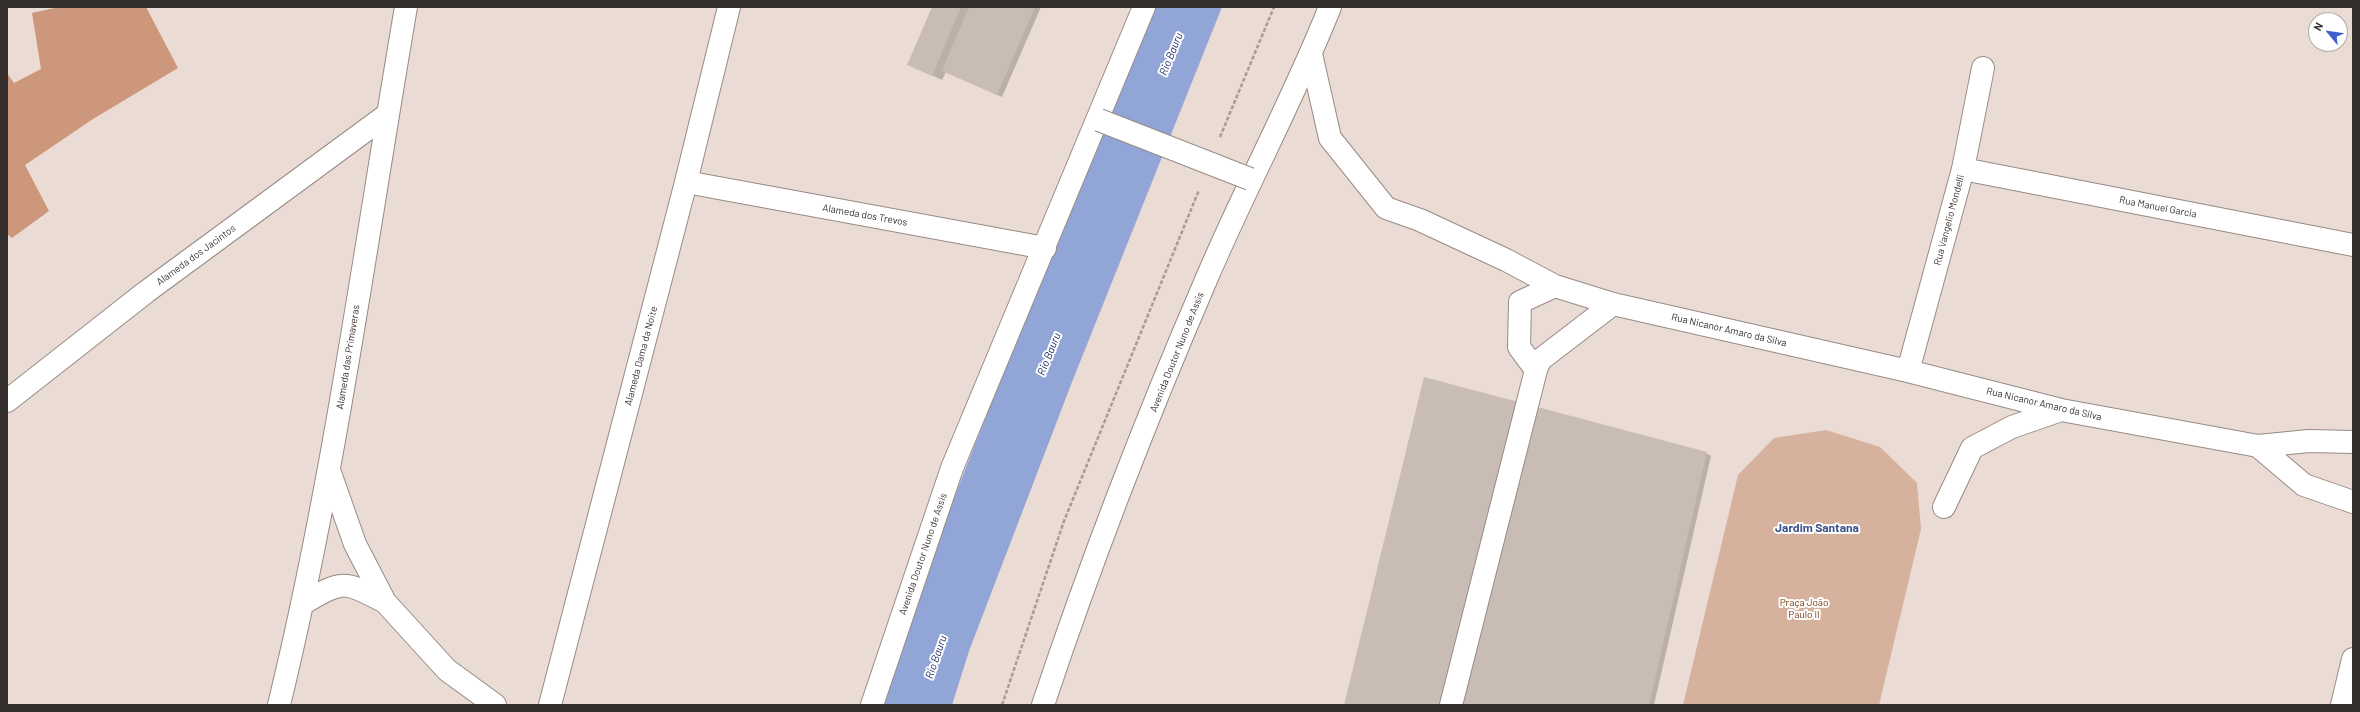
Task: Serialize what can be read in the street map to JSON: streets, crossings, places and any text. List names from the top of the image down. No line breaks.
{"streets":{"street":["Rua Manuel Garcia","Alameda dos Trevos","Rua Vangelio Mondelli","Alameda dos Jacintos","Rua Nicanor Amaro da Silva","Avenida Doutor Nuno de Assis","Alameda Dama da Noite","Alameda das Primaveras"]},"crossings":[["Rua Manuel Garcia","Rua Vangelio Mondelli"],["Alameda dos Trevos","Avenida Doutor Nuno de Assis"],["Alameda dos Trevos","Alameda Dama da Noite"],["Rua Vangelio Mondelli","Rua Nicanor Amaro da Silva"],["Alameda dos Jacintos","Alameda das Primaveras"],["Rua Nicanor Amaro da Silva","Avenida Doutor Nuno de Assis"]],"districts":["Jardim Santana"],"water":["Rio Bauru"],"parks":["Praça João Paulo II"],"north":"top left"}
